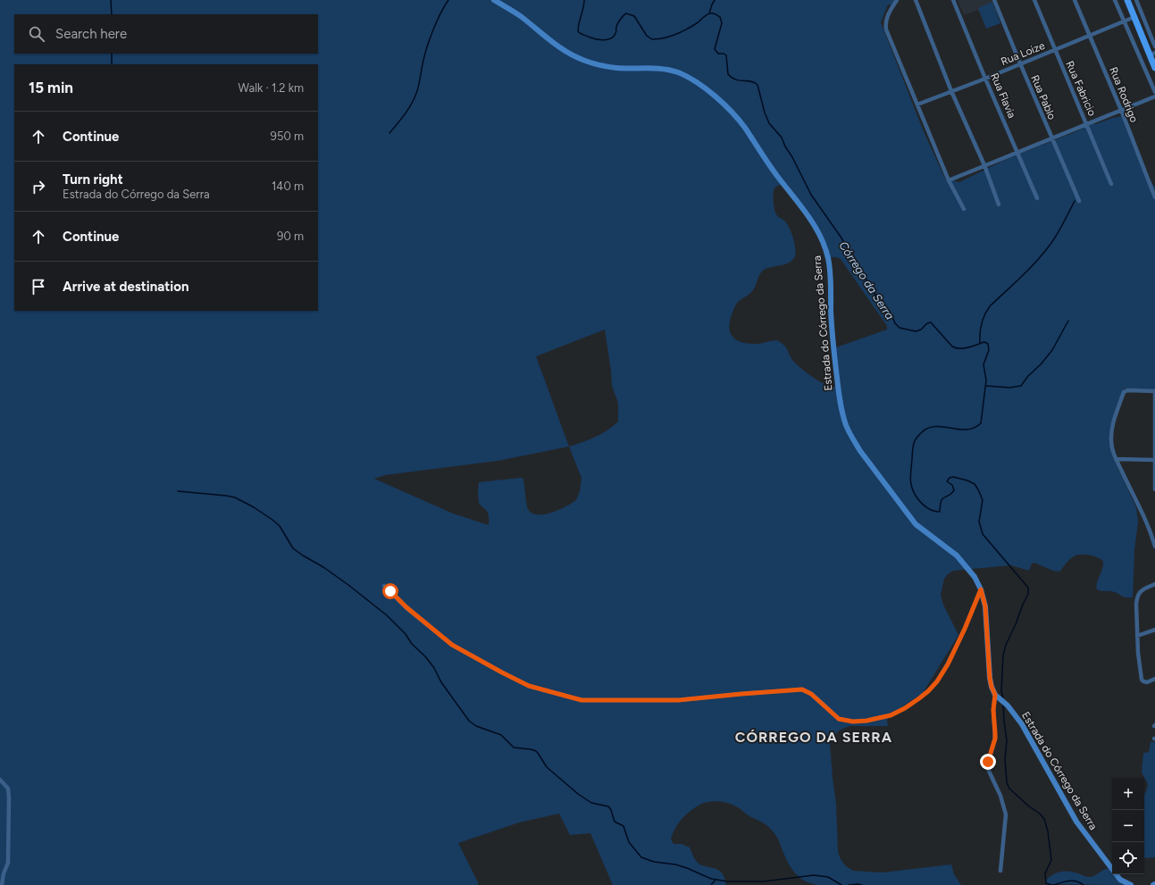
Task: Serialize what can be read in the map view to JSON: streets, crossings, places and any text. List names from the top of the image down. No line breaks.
{"streets":{"street":["Rua Loize","Rua Fabricio","Rua Rodrigo","Rua Flavia","Rua Pablo","Estrada do Córrego da Serra"]},"crossings":[["Rua Loize","Rua Fabricio"],["Rua Loize","Rua Rodrigo"],["Rua Loize","Rua Flavia"],["Rua Loize","Rua Pablo"]],"districts":["CÓRREGO DA SERRA"],"water":["Córrego da Serra"],"page":{"search":"Search here","heading":["15 min","Walk · 1.2 km"],"list":[["Continue","950 m"],["Turn right","Estrada do Córrego da Serra","140 m"],["Continue","90 m"],"Arrive at destination"],"map_buttons":["+","−"]}}
